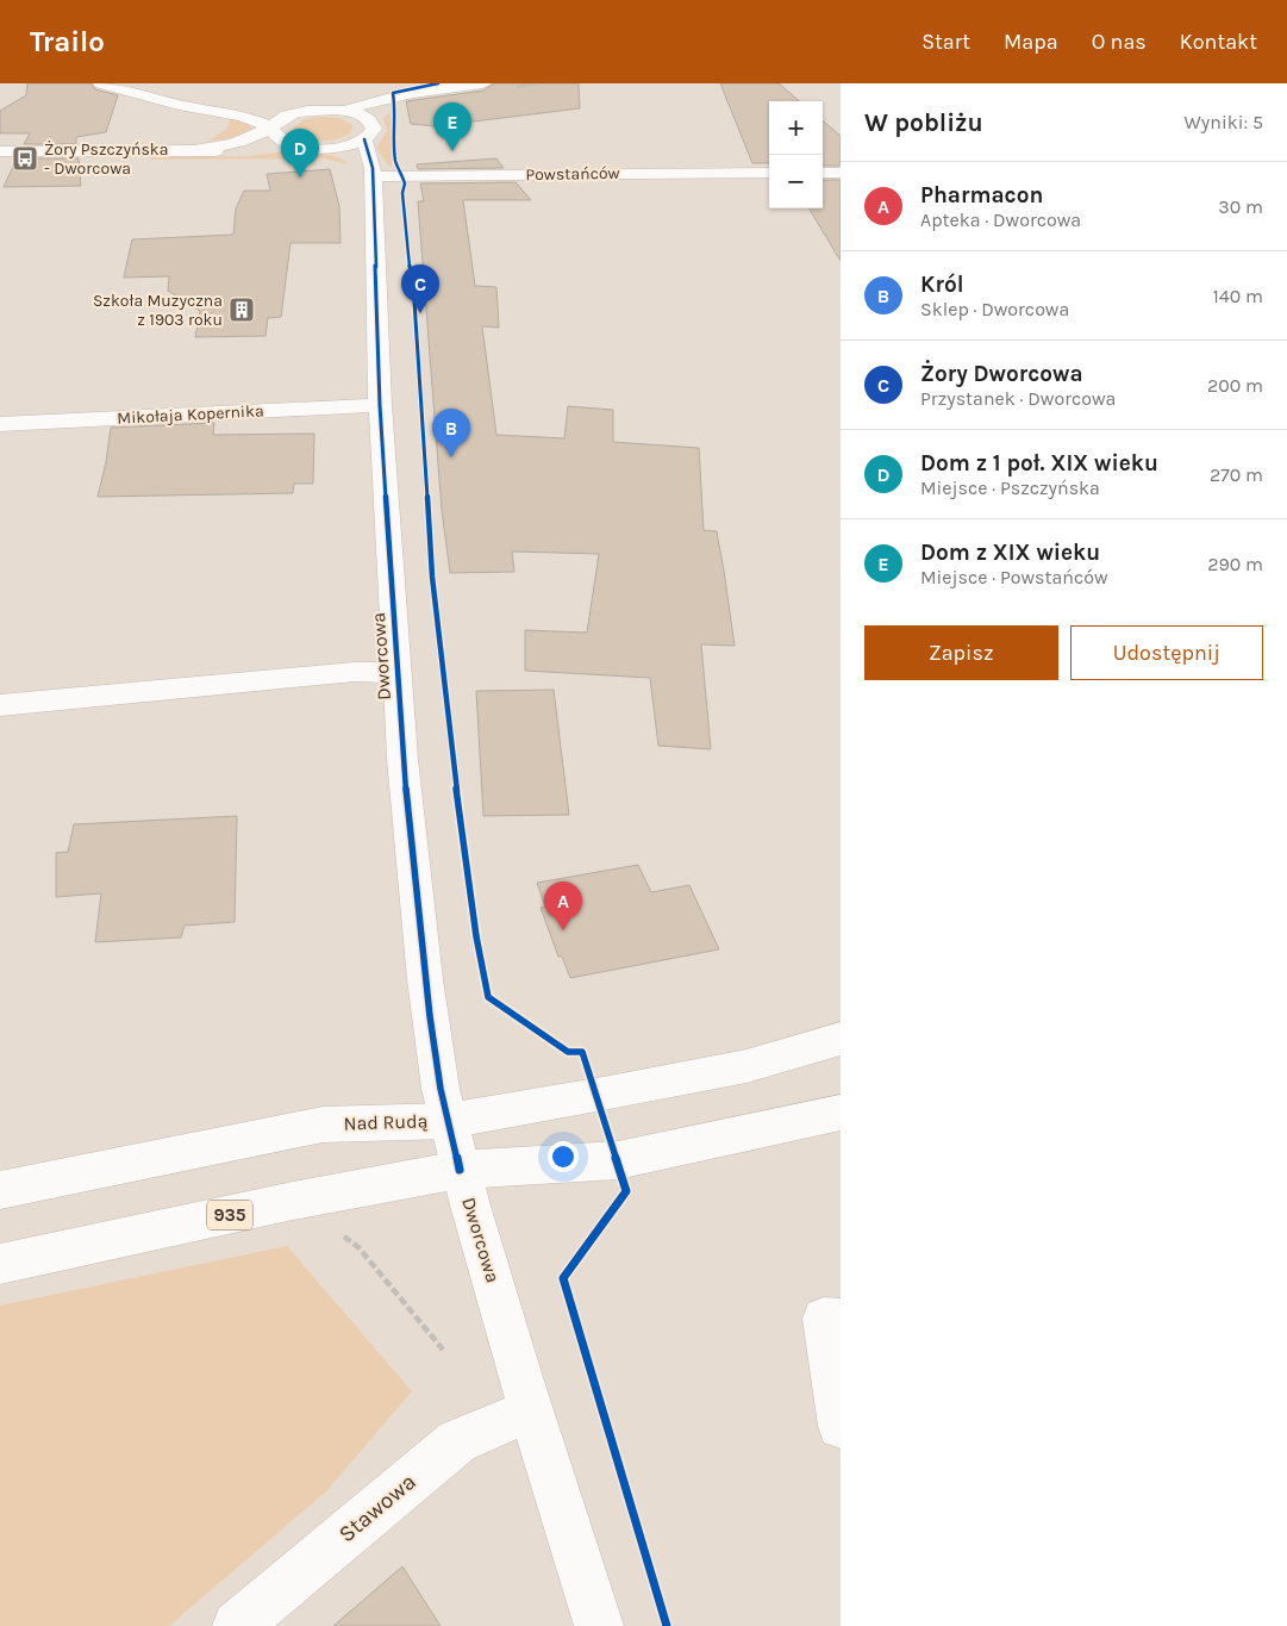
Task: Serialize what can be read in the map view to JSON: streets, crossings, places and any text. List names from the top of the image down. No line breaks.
{"streets":{"street":["Powstańców","Mikołaja Kopernika","Dworcowa","Nad Rudą","935","Stawowa"]},"crossings":[["Powstańców","Dworcowa"],["Mikołaja Kopernika","Dworcowa"],["Dworcowa","Nad Rudą"],["Dworcowa","935"],["Dworcowa","Stawowa"]],"places":{"bus stop":["Żory Pszczyńska - Dworcowa"],"building":["Szkoła Muzyczna z 1903 roku"]},"page":{"header":"Trailo","nav":["Start","Mapa","O nas","Kontakt"],"heading":["W pobliżu","Wyniki: 5"],"map_buttons":["+","−"],"pins":["E","D","C","B","A"],"list":[{"mark":"A","name":"Pharmacon","note":"Apteka · Dworcowa","value":"30 m"},{"mark":"B","name":"Król","note":"Sklep · Dworcowa","value":"140 m"},{"mark":"C","name":"Żory Dworcowa","note":"Przystanek · Dworcowa","value":"200 m"},{"mark":"D","name":"Dom z 1 poł. XIX wieku","note":"Miejsce · Pszczyńska","value":"270 m"},{"mark":"E","name":"Dom z XIX wieku","note":"Miejsce · Powstańców","value":"290 m"}],"buttons":["Zapisz","Udostępnij"]}}
